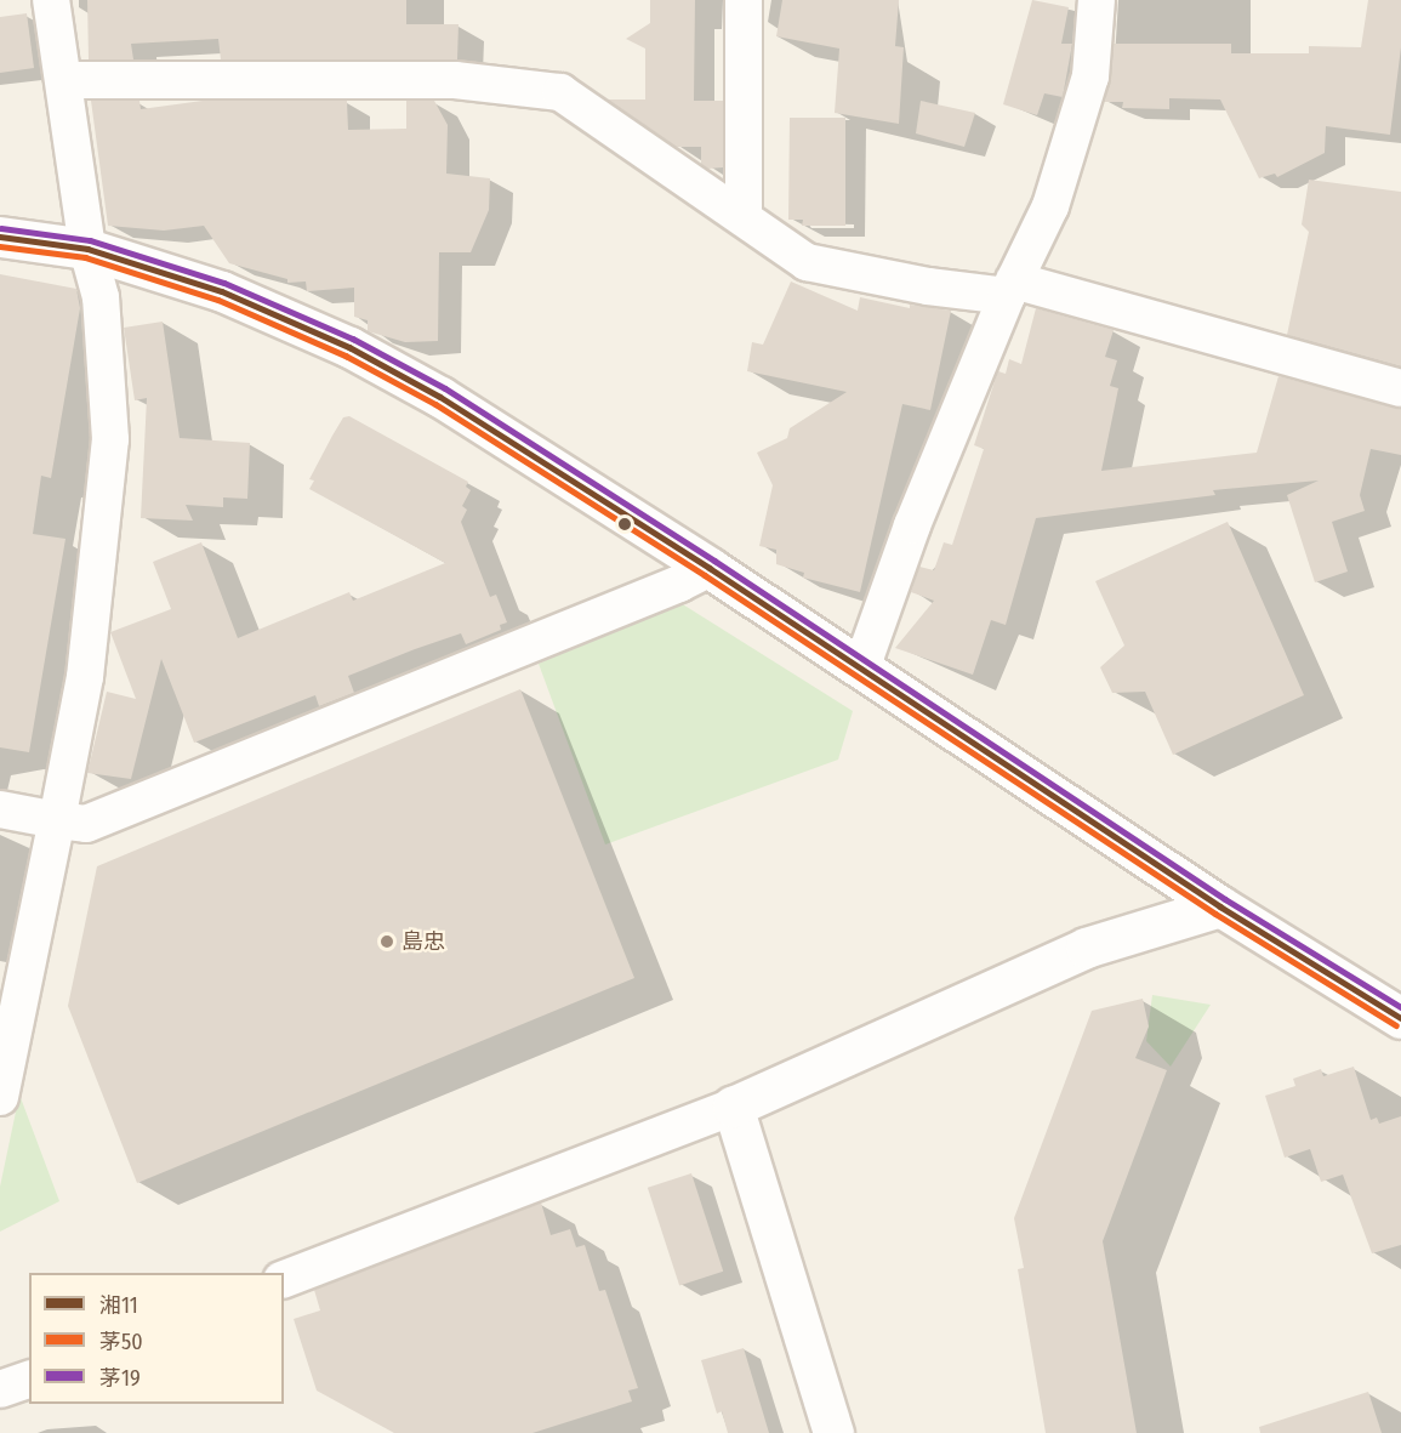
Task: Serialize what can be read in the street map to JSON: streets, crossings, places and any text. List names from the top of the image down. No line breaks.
{"places":["島忠"],"lines":["transit line 茅19","transit line 湘11","transit line 茅50"],"legend":["湘11","茅50","茅19"]}
